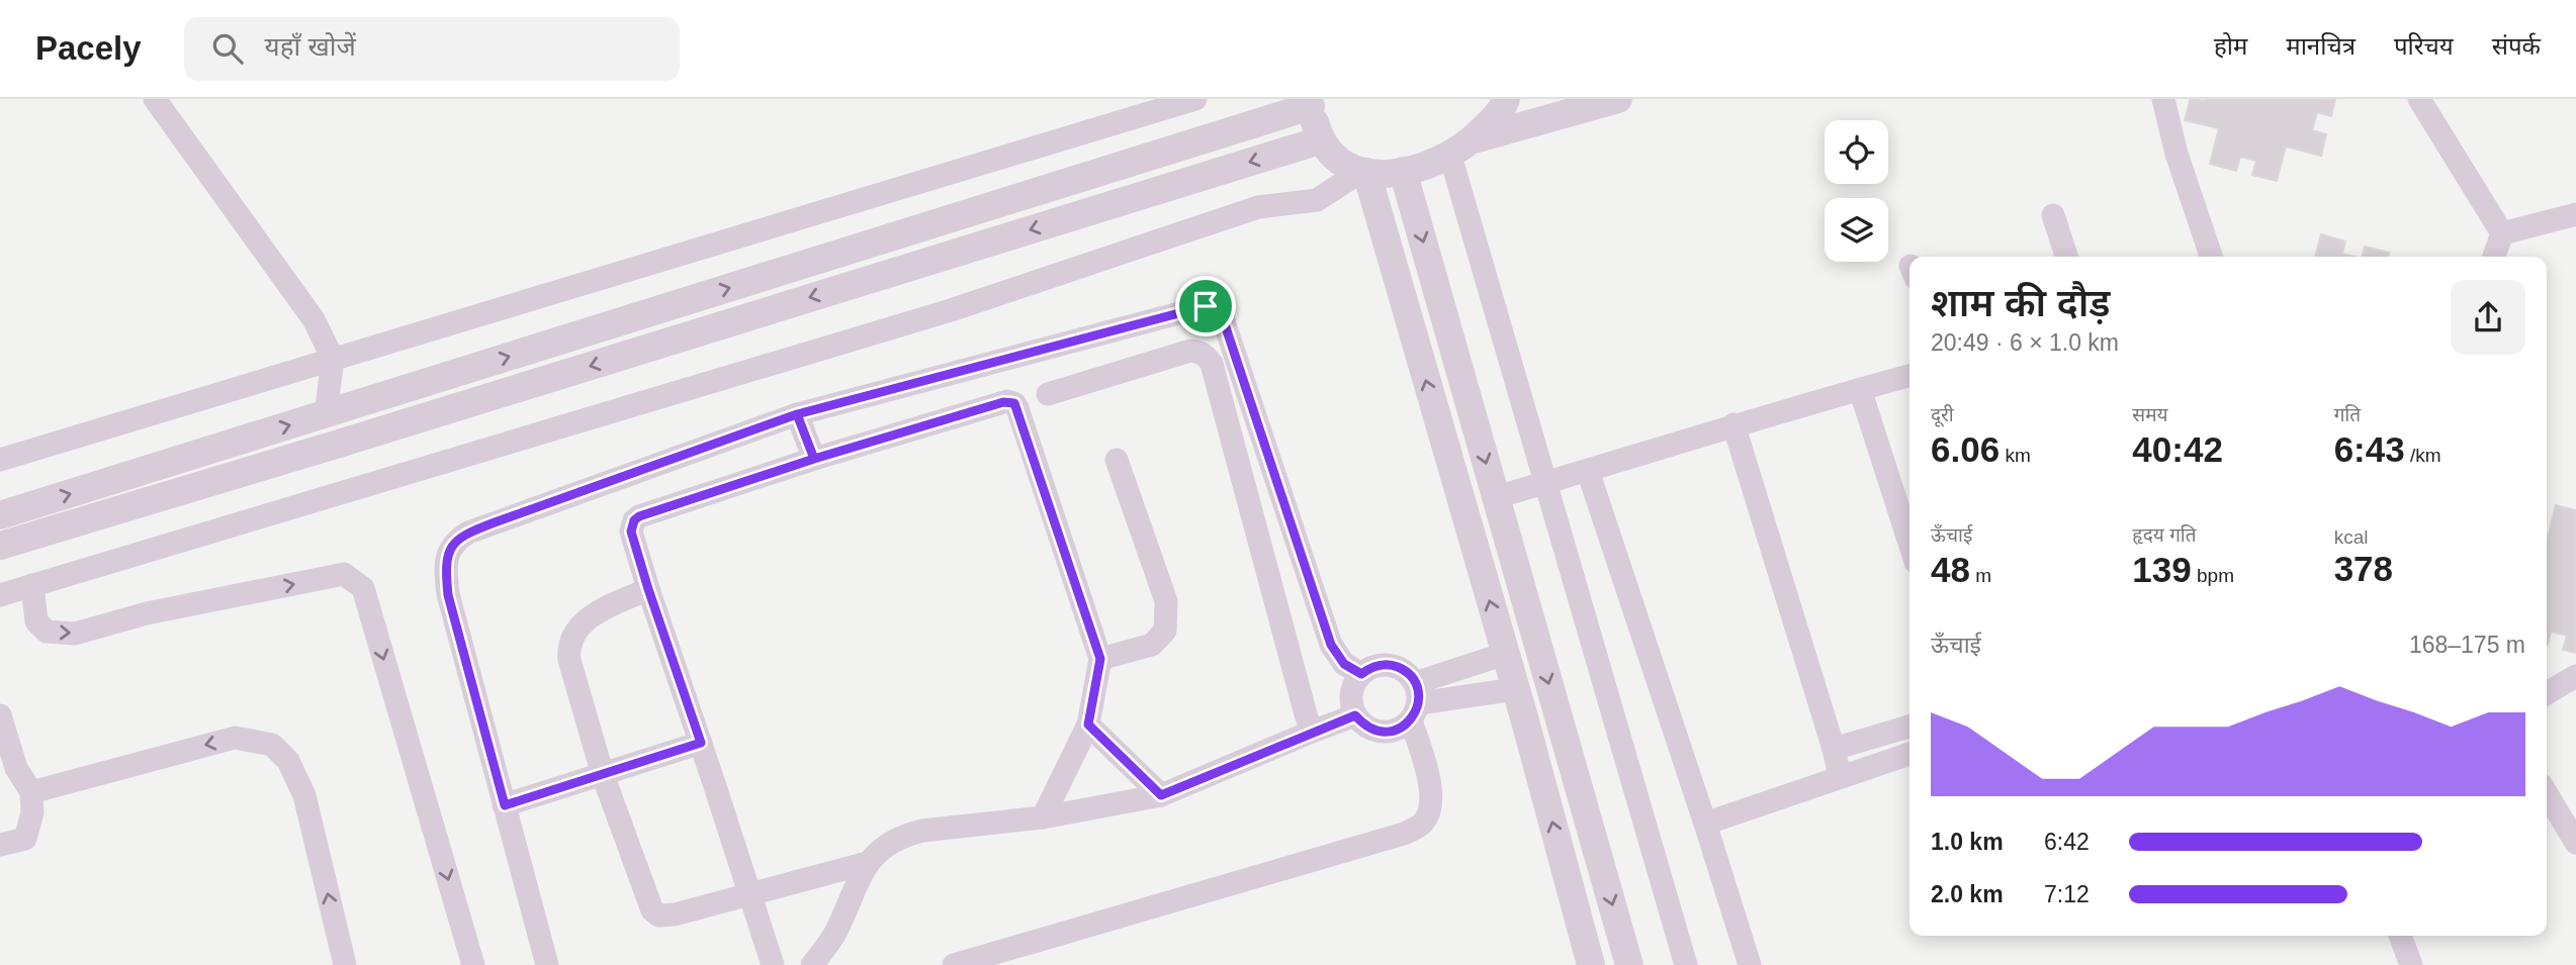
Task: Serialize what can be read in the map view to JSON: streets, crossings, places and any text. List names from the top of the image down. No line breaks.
{"page":{"header":"Pacely","search":"यहाँ खोजें","nav":["होम","मानचित्र","परिचय","संपर्क"],"heading":["शाम की दौड़","20:49 · 6 × 1.0 km"],"stats":[["दूरी","6.06 km"],["समय","40:42"],["गति","6:43 /km"],["ऊँचाई","48 m"],["हृदय गति","139 bpm"],["kcal","378"]],"chart":["ऊँचाई","168–175 m"],"list":[{"name":"1.0 km","note":"6:42"},{"name":"2.0 km","note":"7:12"}]}}
